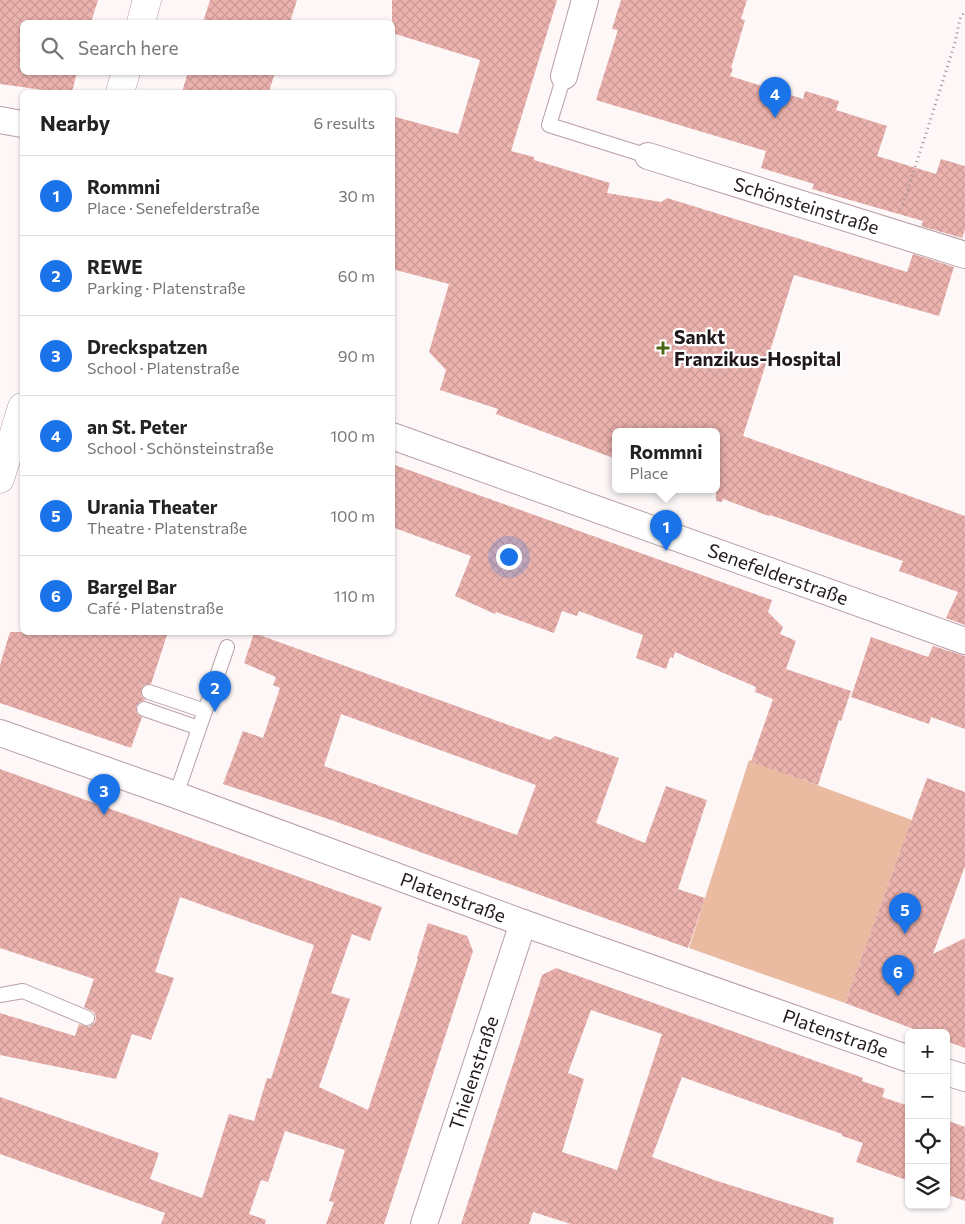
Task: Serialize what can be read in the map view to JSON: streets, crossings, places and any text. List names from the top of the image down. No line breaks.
{"streets":{"street":["Schönsteinstraße","Senefelderstraße","Platenstraße","Thielenstraße"]},"crossings":[["Platenstraße","Thielenstraße"]],"places":{"health":["Sankt Franzikus-Hospital"]},"page":{"search":"Search here","pins":["4","1","2","3","5","6"],"heading":["Nearby","6 results"],"list":[{"mark":"1","name":"Rommni","note":"Place · Senefelderstraße","value":"30 m"},{"mark":"2","name":"REWE","note":"Parking · Platenstraße","value":"60 m"},{"mark":"3","name":"Dreckspatzen","note":"School · Platenstraße","value":"90 m"},{"mark":"4","name":"an St. Peter","note":"School · Schönsteinstraße","value":"100 m"},{"mark":"5","name":"Urania Theater","note":"Theatre · Platenstraße","value":"100 m"},{"mark":"6","name":"Bargel Bar","note":"Café · Platenstraße","value":"110 m"}],"popup":["Rommni","Place"],"map_buttons":["+","−"]}}
